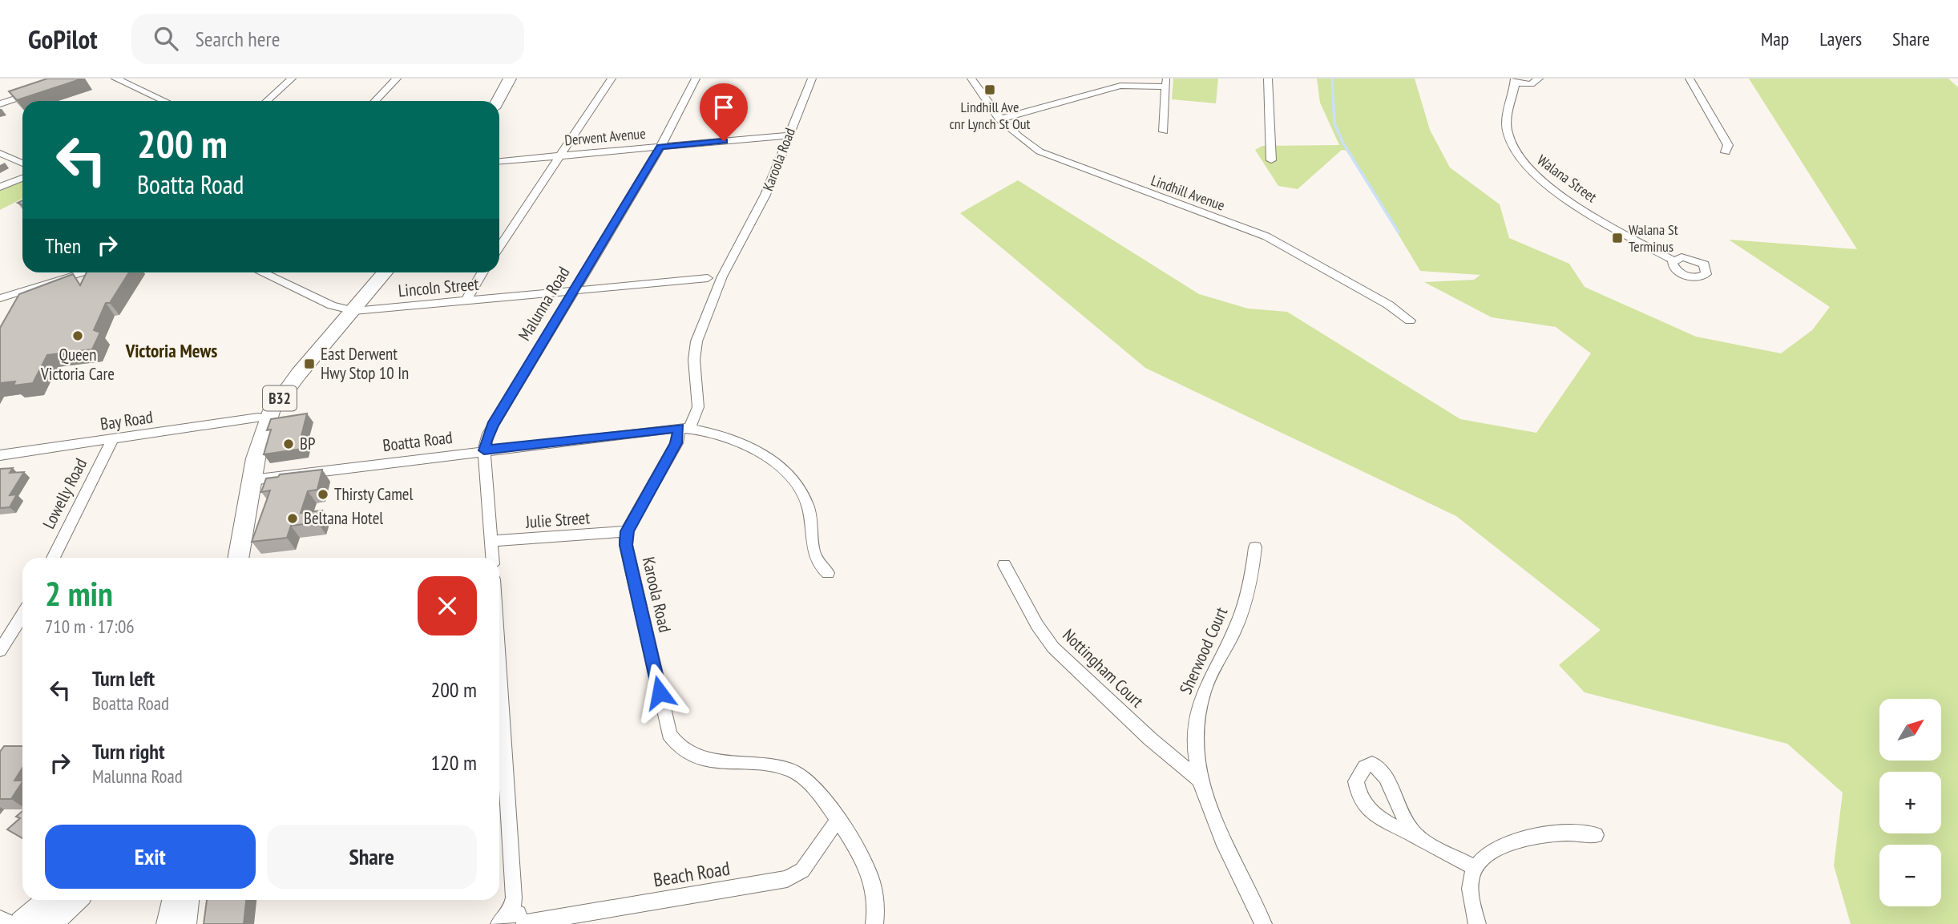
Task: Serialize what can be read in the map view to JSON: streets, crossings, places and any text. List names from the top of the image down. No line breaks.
{"streets":{"main road":["B32"],"street":["Derwent Avenue","Karoola Road","Walana Street","Lindhill Avenue","Lincoln Street","Malunna Road","Bay Road","Boatta Road","Lowelly Road","Julie Street","Sherwood Court","Nottingham Court","Beach Road"]},"crossings":[["Derwent Avenue","Karoola Road"],["Derwent Avenue","Malunna Road"],["Karoola Road","Boatta Road"],["Karoola Road","Julie Street"],["Karoola Road","Beach Road"],["Lincoln Street","Malunna Road"],["Lincoln Street","B32"],["Malunna Road","Boatta Road"],["Malunna Road","Julie Street"],["B32","Bay Road"],["B32","Boatta Road"],["Bay Road","Lowelly Road"],["Sherwood Court","Nottingham Court"]],"districts":["Victoria Mews"],"places":{"transit":["Lindhill Ave cnr Lynch St Out","Walana St Terminus","East Derwent Hwy Stop 10 In"],"other":["Queen Victoria Care","BP","Thirsty Camel","Beltana Hotel"]},"north":"top right","page":{"header":"GoPilot","search":"Search here","nav":["Map","Layers","Share"],"turn":["200 m","Boatta Road"],"then":"Then","heading":["2 min","710 m · 17:06"],"list":[{"name":"Turn left","note":"Boatta Road","value":"200 m"},{"name":"Turn right","note":"Malunna Road","value":"120 m"}],"map_buttons":["+","−"],"buttons":["Exit","Share"]}}
